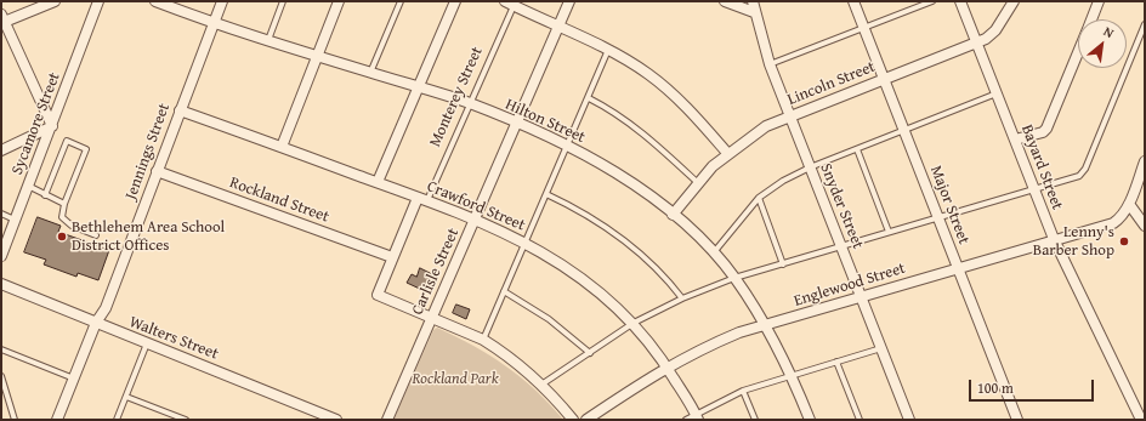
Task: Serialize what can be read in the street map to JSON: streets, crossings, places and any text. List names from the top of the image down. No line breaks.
{"streets":{"street":["Lincoln Street","Hilton Street","Sycamore Street","Jennings Street","Bayard Street","Rockland Street","Major Street","Crawford Street","Snyder Street","Carlisle Street","Englewood Street","Walters Street"],"lane":["Monterey Street"]},"crossings":[["Lincoln Street","Hilton Street"],["Lincoln Street","Bayard Street"],["Lincoln Street","Major Street"],["Lincoln Street","Snyder Street"],["Monterey Street","Hilton Street"],["Monterey Street","Crawford Street"],["Hilton Street","Jennings Street"],["Hilton Street","Carlisle Street"],["Hilton Street","Englewood Street"],["Jennings Street","Rockland Street"],["Jennings Street","Crawford Street"],["Jennings Street","Walters Street"],["Bayard Street","Englewood Street"],["Major Street","Englewood Street"],["Crawford Street","Carlisle Street"],["Crawford Street","Englewood Street"],["Snyder Street","Englewood Street"]],"parks":["Rockland Park"],"places":["Bethlehem Area School District Offices","Lenny's Barber Shop"],"scale_bar":"100 m","north":"top right"}
